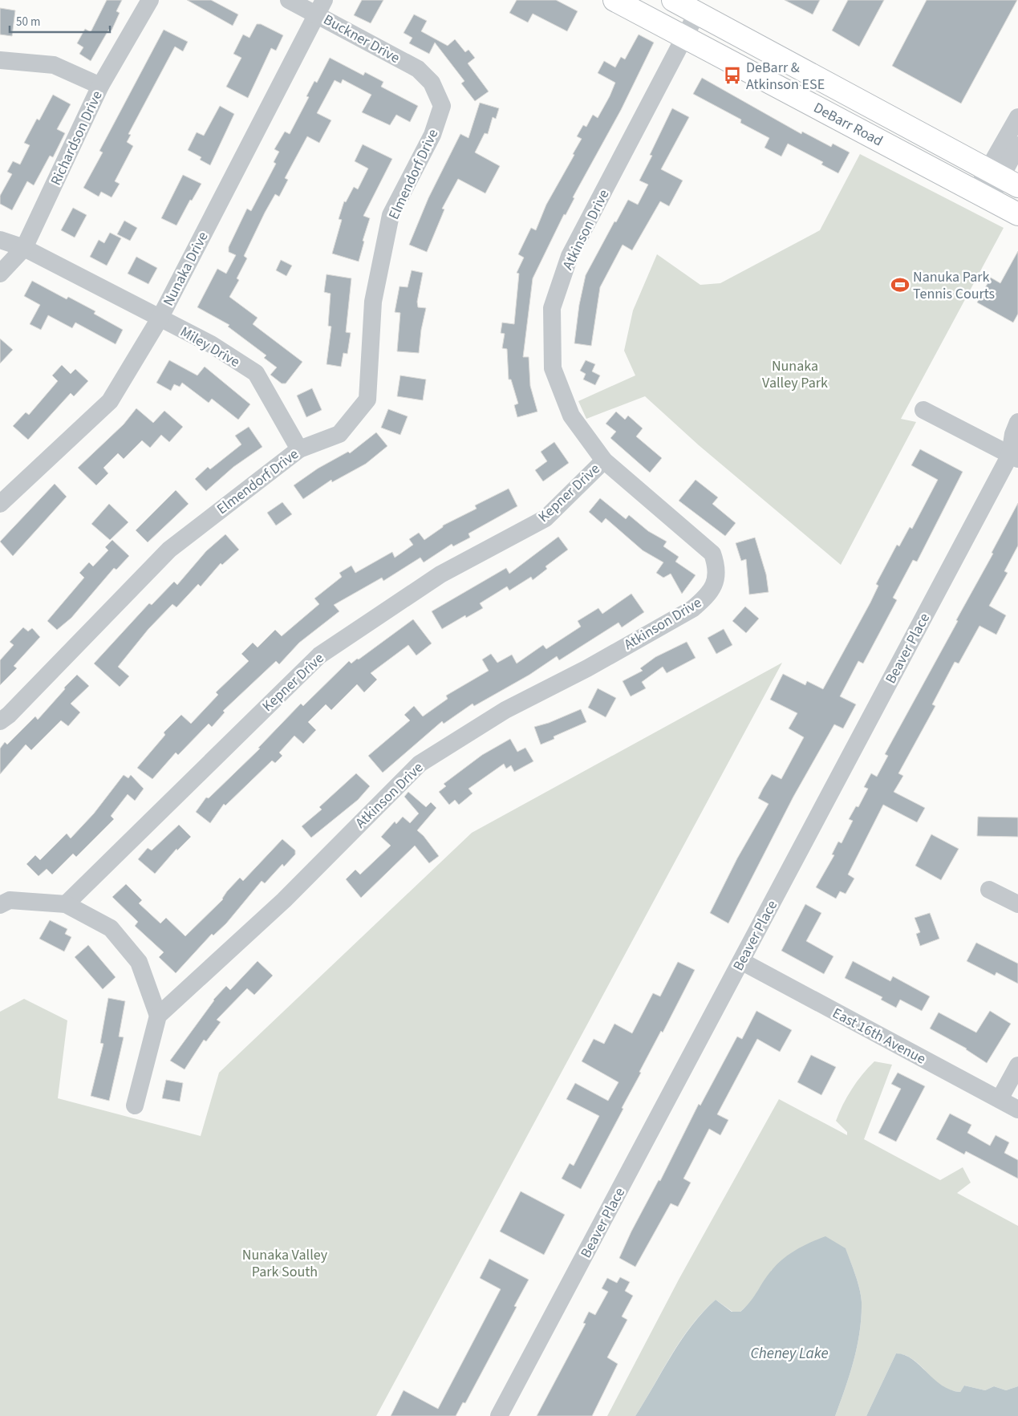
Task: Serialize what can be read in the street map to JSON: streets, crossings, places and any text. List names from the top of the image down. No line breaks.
{"streets":{"main road":["DeBarr Road"],"street":["Buckner Drive","Richardson Drive","Elmendorf Drive","Atkinson Drive","Nunaka Drive","Miley Drive","Kepner Drive","Beaver Place","East 16th Avenue"]},"crossings":[["Buckner Drive","Elmendorf Drive"],["Buckner Drive","Nunaka Drive"],["DeBarr Road","Atkinson Drive"],["Richardson Drive","Miley Drive"],["Elmendorf Drive","Miley Drive"],["Atkinson Drive","Kepner Drive"],["Nunaka Drive","Miley Drive"],["Beaver Place","East 16th Avenue"]],"water":["Cheney Lake"],"parks":["Nunaka Valley Park","Nunaka Valley Park South"],"places":{"bus stop":["DeBarr & Atkinson ESE"],"sports":["Nanuka Park Tennis Courts"]},"scale_bar":"50 m"}
